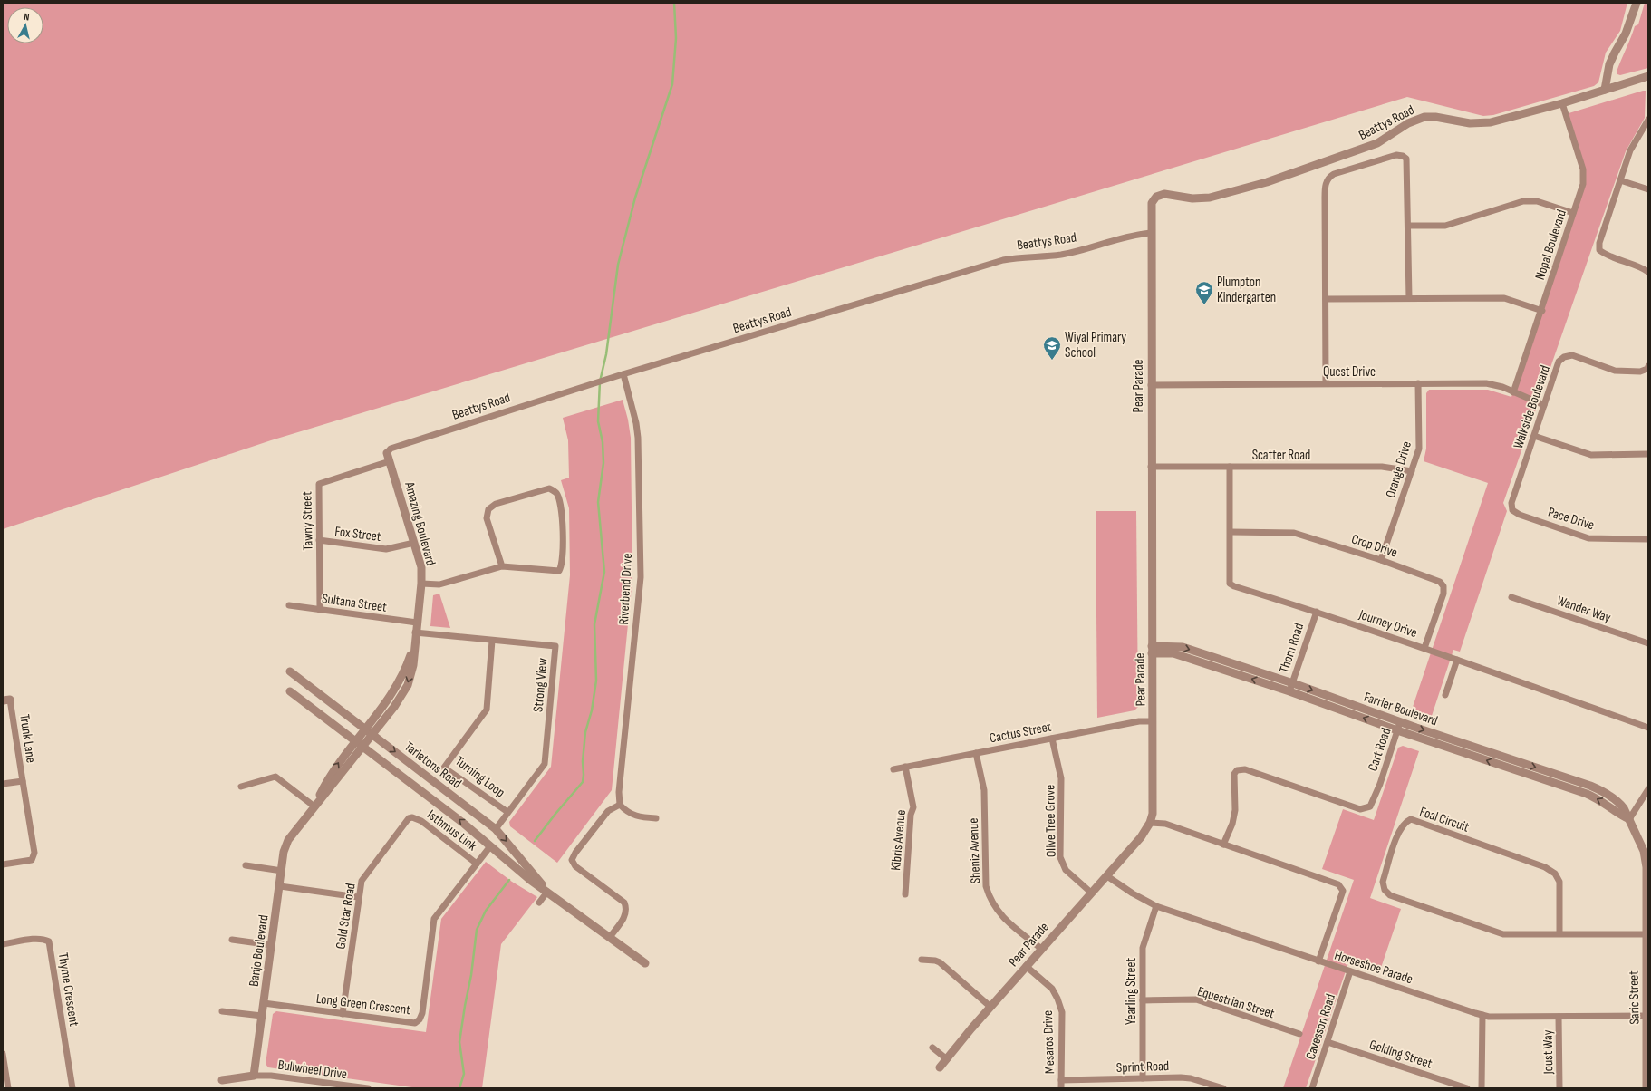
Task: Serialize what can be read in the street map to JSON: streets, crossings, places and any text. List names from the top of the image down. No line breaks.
{"streets":{"street":["Beattys Road","Nopal Boulevard","Quest Drive","Pear Parade","Walkside Boulevard","Scatter Road","Orange Drive","Pace Drive","Tawny Street","Amazing Boulevard","Fox Street","Crop Drive","Riverbend Drive","Sultana Street","Wander Way","Journey Drive","Thorn Road","Strong View","Farrier Boulevard","Cactus Street","Trunk Lane","Cart Road","Tarletons Road","Turning Loop","Foal Circuit","Olive Tree Grove","Isthmus Link","Kibris Avenue","Sheniz Avenue","Gold Star Road","Banjo Boulevard","Horseshoe Parade","Thyme Crescent","Yearling Street","Saric Street","Equestrian Street","Long Green Crescent","Cavesson Road","Mesaros Drive","Joust Way","Gelding Street","Sprint Road","Bullwheel Drive"]},"crossings":[["Beattys Road","Nopal Boulevard"],["Beattys Road","Pear Parade"],["Beattys Road","Tawny Street"],["Beattys Road","Amazing Boulevard"],["Beattys Road","Riverbend Drive"],["Nopal Boulevard","Quest Drive"],["Quest Drive","Pear Parade"],["Quest Drive","Walkside Boulevard"],["Quest Drive","Orange Drive"],["Pear Parade","Scatter Road"],["Pear Parade","Farrier Boulevard"],["Pear Parade","Cactus Street"],["Pear Parade","Olive Tree Grove"],["Pear Parade","Sheniz Avenue"],["Pear Parade","Horseshoe Parade"],["Pear Parade","Mesaros Drive"],["Walkside Boulevard","Pace Drive"],["Scatter Road","Orange Drive"],["Scatter Road","Journey Drive"],["Orange Drive","Crop Drive"],["Tawny Street","Amazing Boulevard"],["Tawny Street","Fox Street"],["Tawny Street","Sultana Street"],["Amazing Boulevard","Fox Street"],["Amazing Boulevard","Sultana Street"],["Amazing Boulevard","Strong View"],["Amazing Boulevard","Tarletons Road"],["Amazing Boulevard","Banjo Boulevard"],["Crop Drive","Journey Drive"],["Journey Drive","Thorn Road"],["Thorn Road","Farrier Boulevard"],["Strong View","Tarletons Road"],["Strong View","Turning Loop"],["Farrier Boulevard","Cart Road"],["Cactus Street","Olive Tree Grove"],["Cactus Street","Kibris Avenue"],["Cactus Street","Sheniz Avenue"],["Tarletons Road","Banjo Boulevard"],["Tarletons Road","Long Green Crescent"],["Foal Circuit","Saric Street"],["Isthmus Link","Gold Star Road"],["Isthmus Link","Long Green Crescent"],["Gold Star Road","Long Green Crescent"],["Banjo Boulevard","Long Green Crescent"],["Banjo Boulevard","Bullwheel Drive"],["Horseshoe Parade","Yearling Street"],["Horseshoe Parade","Saric Street"],["Horseshoe Parade","Cavesson Road"],["Horseshoe Parade","Joust Way"],["Yearling Street","Equestrian Street"],["Yearling Street","Sprint Road"],["Cavesson Road","Gelding Street"],["Mesaros Drive","Sprint Road"]],"places":{"school or university":["Plumpton Kindergarten","Wiyal Primary School"]},"north":"top"}
